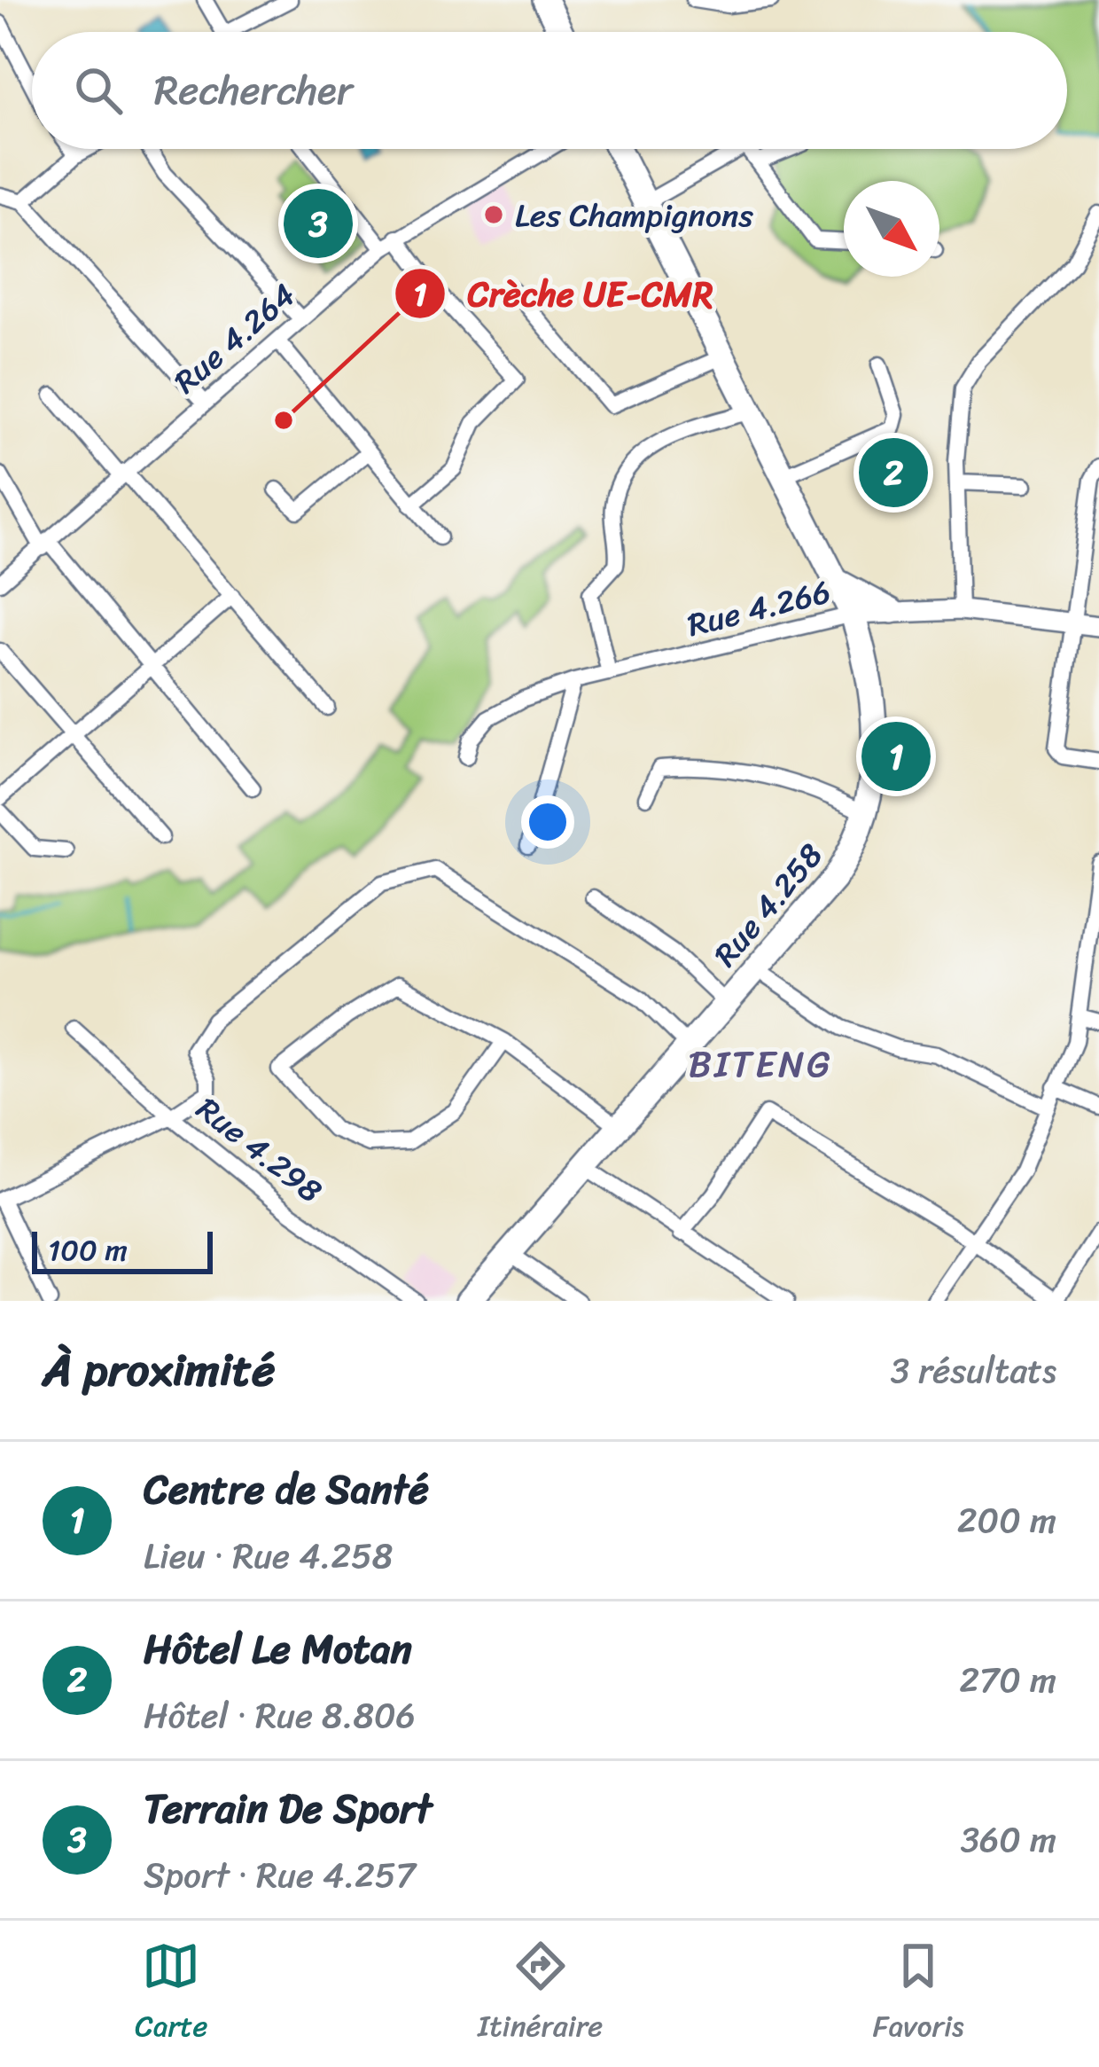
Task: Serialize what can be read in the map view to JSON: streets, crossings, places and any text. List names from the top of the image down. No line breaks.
{"streets":{"highway":["Rue 4.258"],"street":["Rue 4.264","Rue 4.266","Rue 4.298"]},"crossings":[["Rue 4.266","Rue 4.258"]],"districts":["BITENG"],"places":["Les Champignons","Crèche UE-CMR"],"scale_bar":"100 m","north":"bottom right","page":{"search":"Rechercher","pins":["3","2","1"],"scale":"100 m","heading":["À proximité","3 résultats"],"list":[{"mark":"1","name":"Centre de Santé","note":"Lieu · Rue 4.258","value":"200 m"},{"mark":"2","name":"Hôtel Le Motan","note":"Hôtel · Rue 8.806","value":"270 m"},{"mark":"3","name":"Terrain De Sport","note":"Sport · Rue 4.257","value":"360 m"}],"nav":["Carte","Itinéraire","Favoris"]}}
